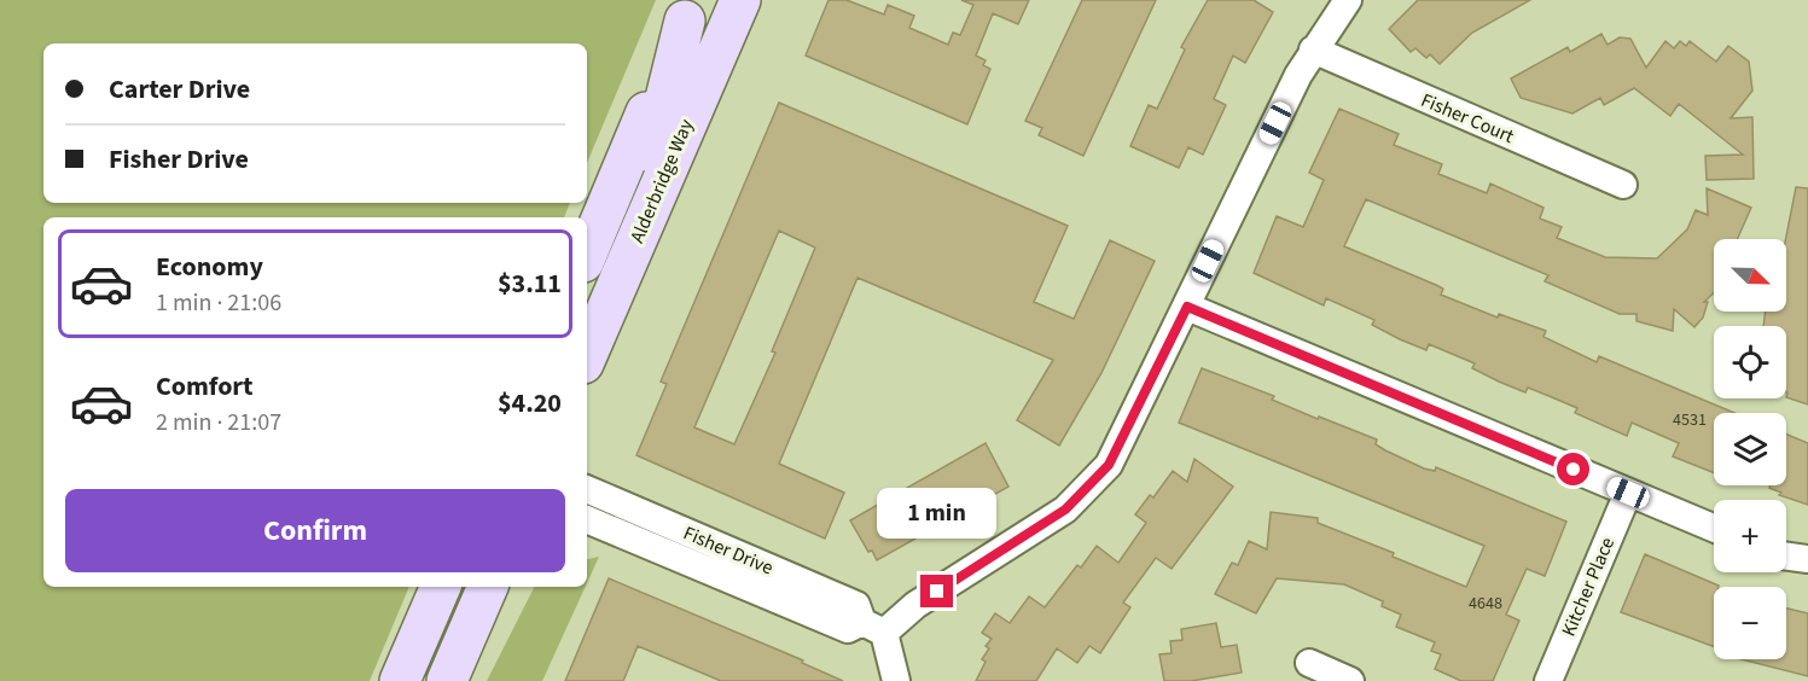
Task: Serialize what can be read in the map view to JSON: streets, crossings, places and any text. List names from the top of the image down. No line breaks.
{"streets":{"main road":["Alderbridge Way"],"street":["Fisher Court","Fisher Drive","Kitcher Place"]},"house_numbers":["4531","4648"],"north":"bottom right","page":{"banner":["Carter Drive","Fisher Drive"],"list":[{"name":"Economy","note":"1 min · 21:06","value":"$3.11"},{"name":"Comfort","note":"2 min · 21:07","value":"$4.20"}],"map_buttons":["+","−"],"buttons":"Confirm","bubble":"1 min"}}
